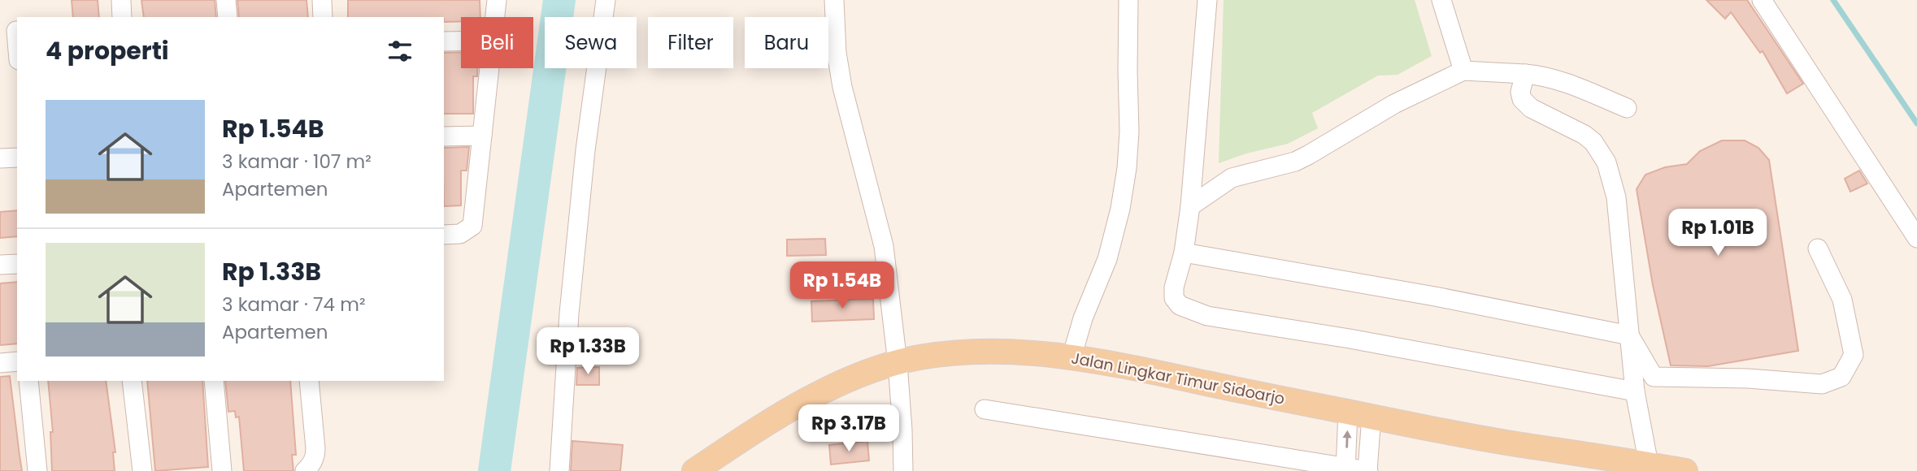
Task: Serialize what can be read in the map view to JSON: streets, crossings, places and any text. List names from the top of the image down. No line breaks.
{"streets":{"main road":["Jalan Lingkar Timur Sidoarjo"]},"page":{"chip":["Beli","Sewa","Filter","Baru"],"heading":"4 properti","list":[{"name":"Rp 1.54B","note":"3 kamar · 107 m² · Apartemen"},{"name":"Rp 1.33B","note":"3 kamar · 74 m² · Apartemen"}],"price":["Rp 1.01B","Rp 1.54B","Rp 1.33B","Rp 3.17B"]}}
